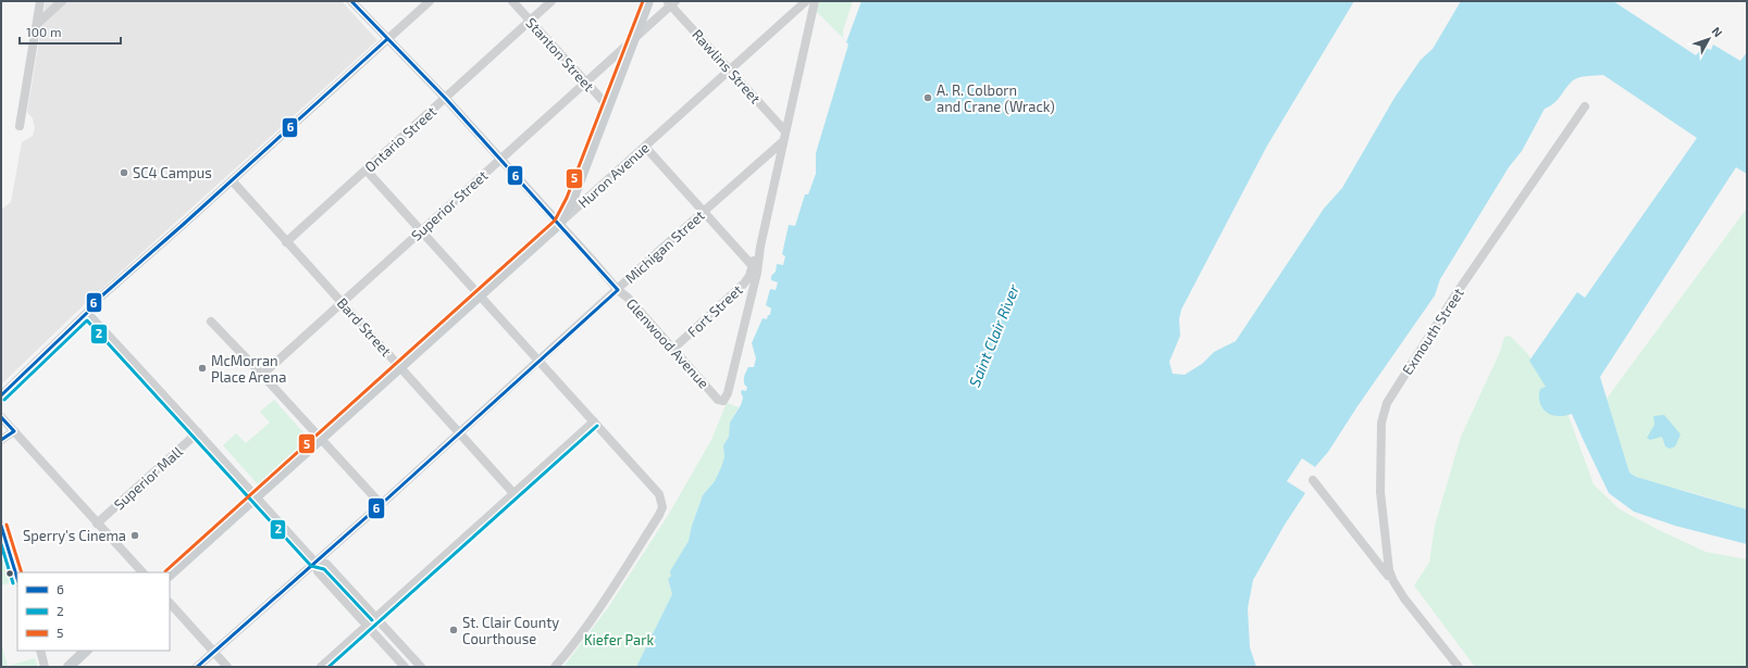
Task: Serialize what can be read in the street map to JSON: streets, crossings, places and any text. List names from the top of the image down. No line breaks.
{"streets":{"main road":["Huron Avenue"],"street":["Stanton Street","Rawlins Street","Ontario Street","Superior Street","Michigan Street","Fort Street","Bard Street","Exmouth Street","Glenwood Avenue","Superior Mall"]},"crossings":[["Stanton Street","Ontario Street"],["Stanton Street","Superior Street"],["Rawlins Street","Huron Avenue"],["Rawlins Street","Superior Street"],["Ontario Street","Bard Street"],["Ontario Street","Glenwood Avenue"],["Huron Avenue","Bard Street"],["Huron Avenue","Glenwood Avenue"],["Superior Street","Bard Street"],["Superior Street","Glenwood Avenue"],["Michigan Street","Bard Street"],["Michigan Street","Glenwood Avenue"],["Fort Street","Glenwood Avenue"]],"water":["Saint Clair River"],"parks":["Kiefer Park"],"places":["A. R. Colborn and Crane (Wrack)","SC4 Campus","McMorran Place Arena","Sperry's Cinema","St. Clair County Courthouse"],"lines":["transit line 6","transit line 5","transit line 2"],"legend":["6","2","5"],"scale_bar":"100 m","north":"top right"}
